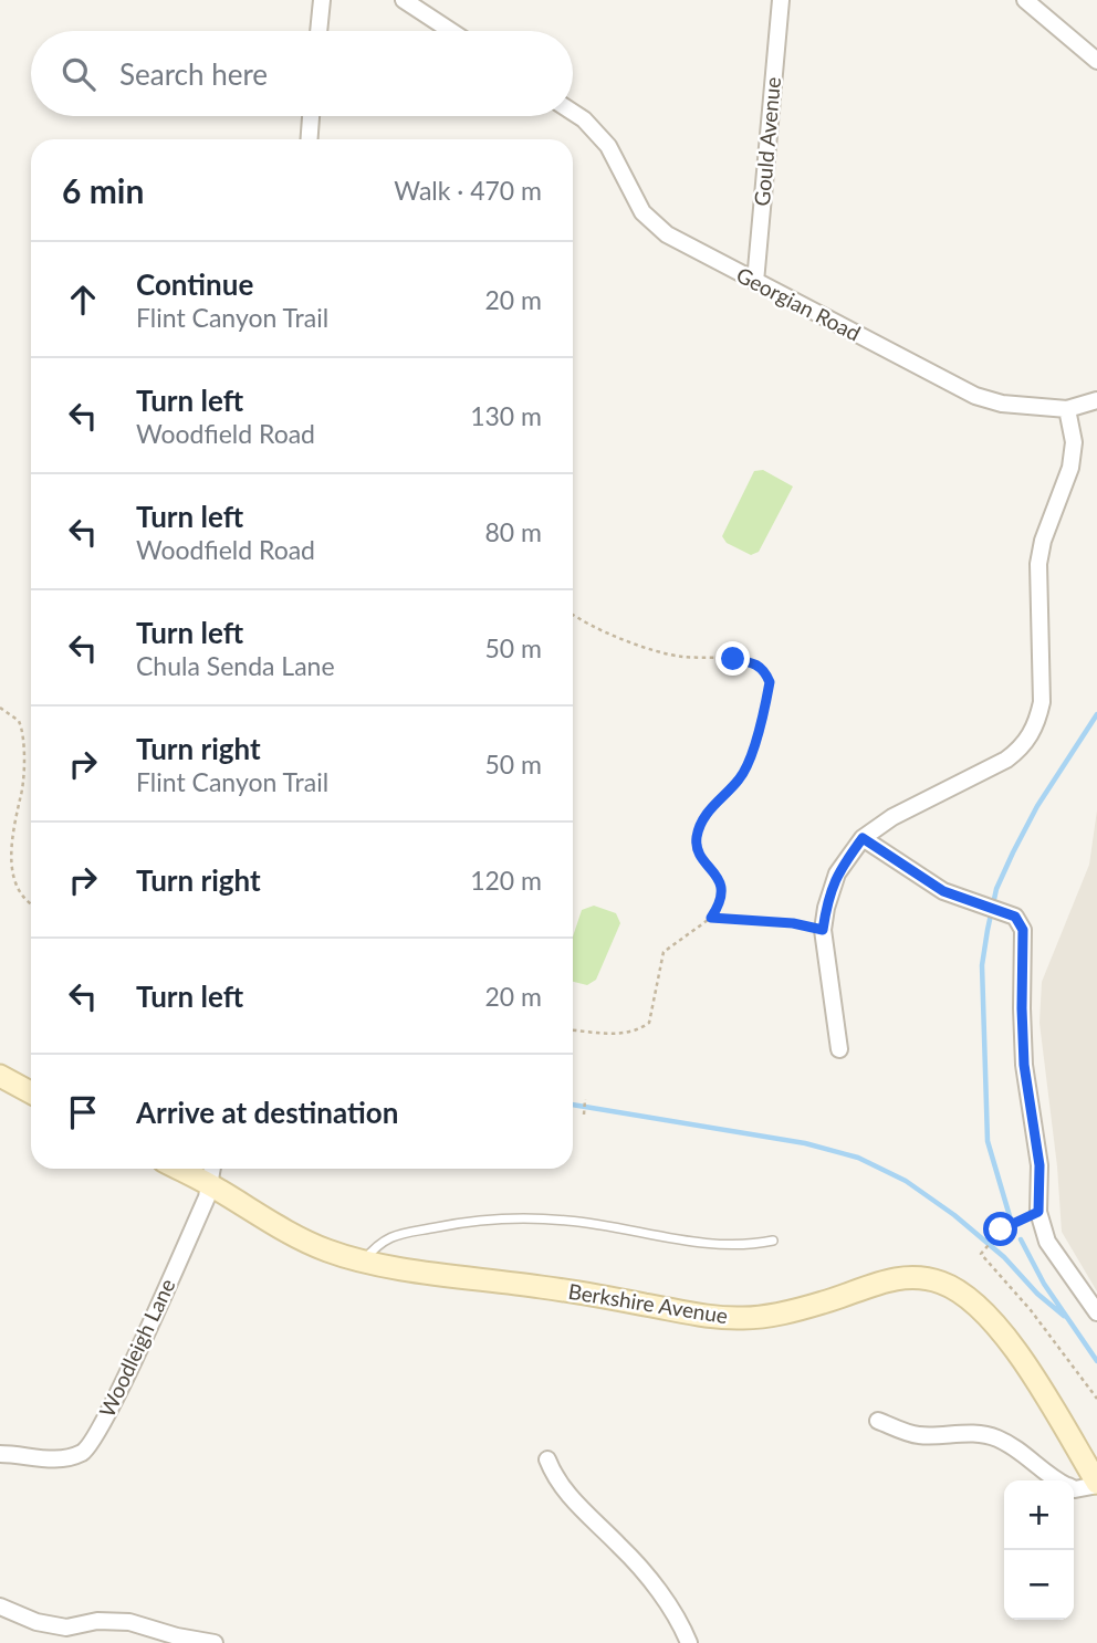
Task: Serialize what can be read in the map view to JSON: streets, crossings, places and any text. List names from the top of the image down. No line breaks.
{"streets":{"street":["Gould Avenue","Georgian Road","Berkshire Avenue","Woodleigh Lane"]},"crossings":[["Gould Avenue","Georgian Road"],["Berkshire Avenue","Woodleigh Lane"]],"page":{"search":"Search here","heading":["6 min","Walk · 470 m"],"list":[["Continue","Flint Canyon Trail","20 m"],["Turn left","Woodfield Road","130 m"],["Turn left","Woodfield Road","80 m"],["Turn left","Chula Senda Lane","50 m"],["Turn right","Flint Canyon Trail","50 m"],["Turn right","120 m"],["Turn left","20 m"],"Arrive at destination"],"map_buttons":["+","−"]}}
